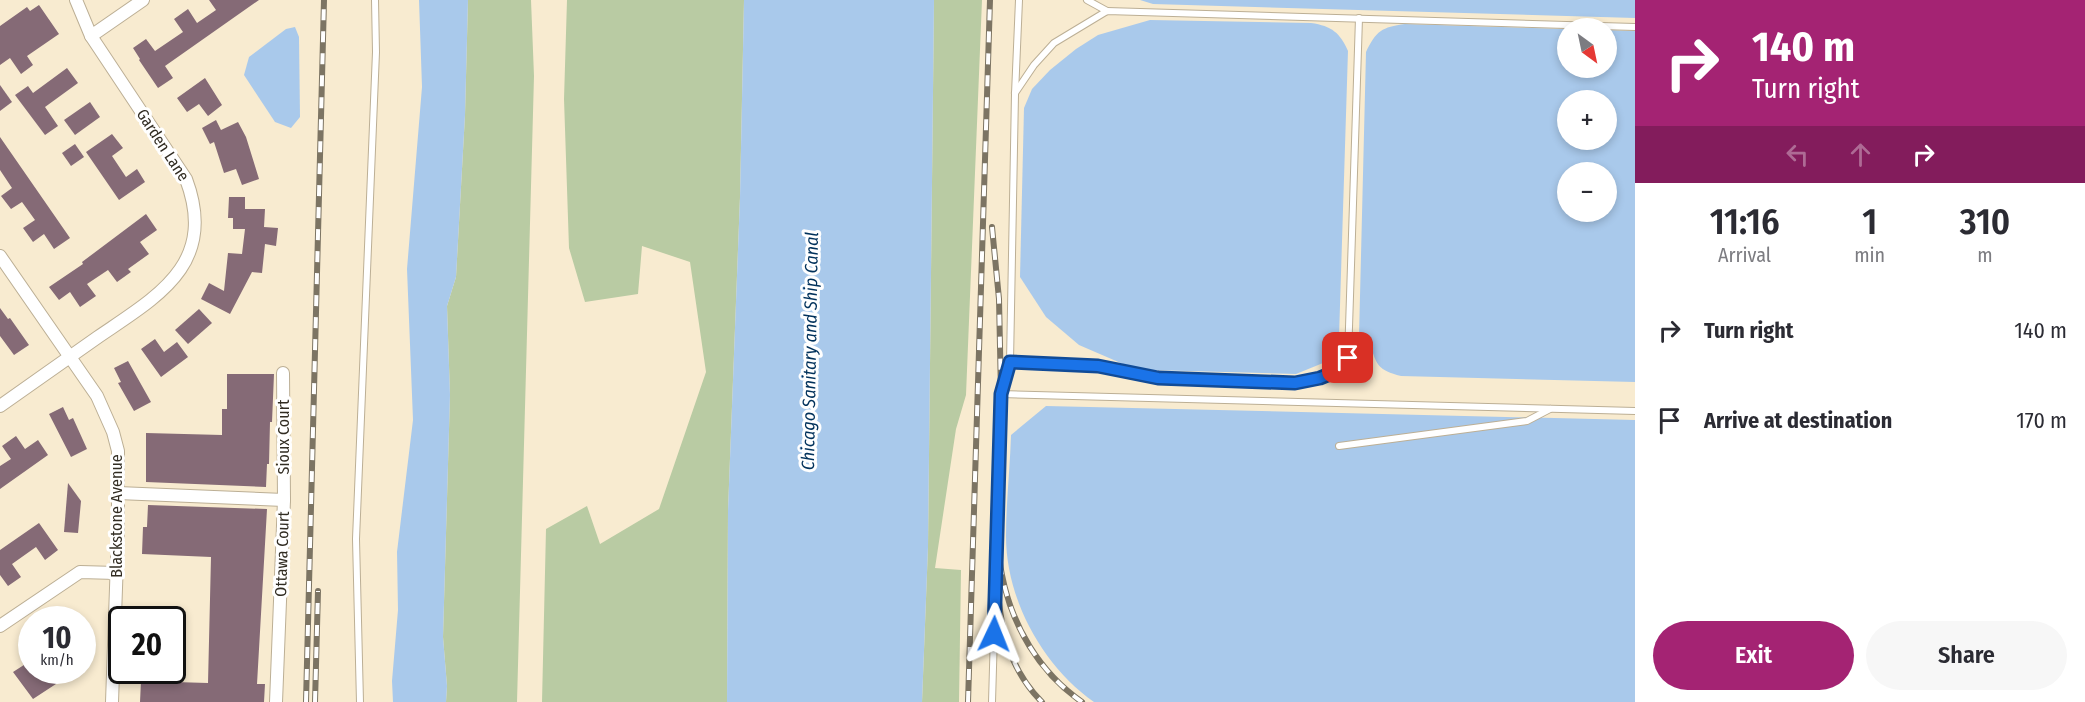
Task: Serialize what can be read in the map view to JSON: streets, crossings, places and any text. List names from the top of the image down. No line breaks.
{"streets":{"street":["Garden Lane","Sioux Court","Blackstone Avenue","Ottawa Court"]},"crossings":[["Garden Lane","Blackstone Avenue"],["Sioux Court","Ottawa Court"],["Blackstone Avenue","Ottawa Court"]],"water":["Chicago Sanitary and Ship Canal"],"north":"bottom right","page":{"turn":["140 m","Turn right"],"map_buttons":["+","−"],"eta":["11:16","Arrival","1","min","310","m"],"list":[{"name":"Turn right","value":"140 m"},{"name":"Arrive at destination","value":"170 m"}],"speed":"10 km/h","limit":"20","buttons":["Exit","Share"]}}
